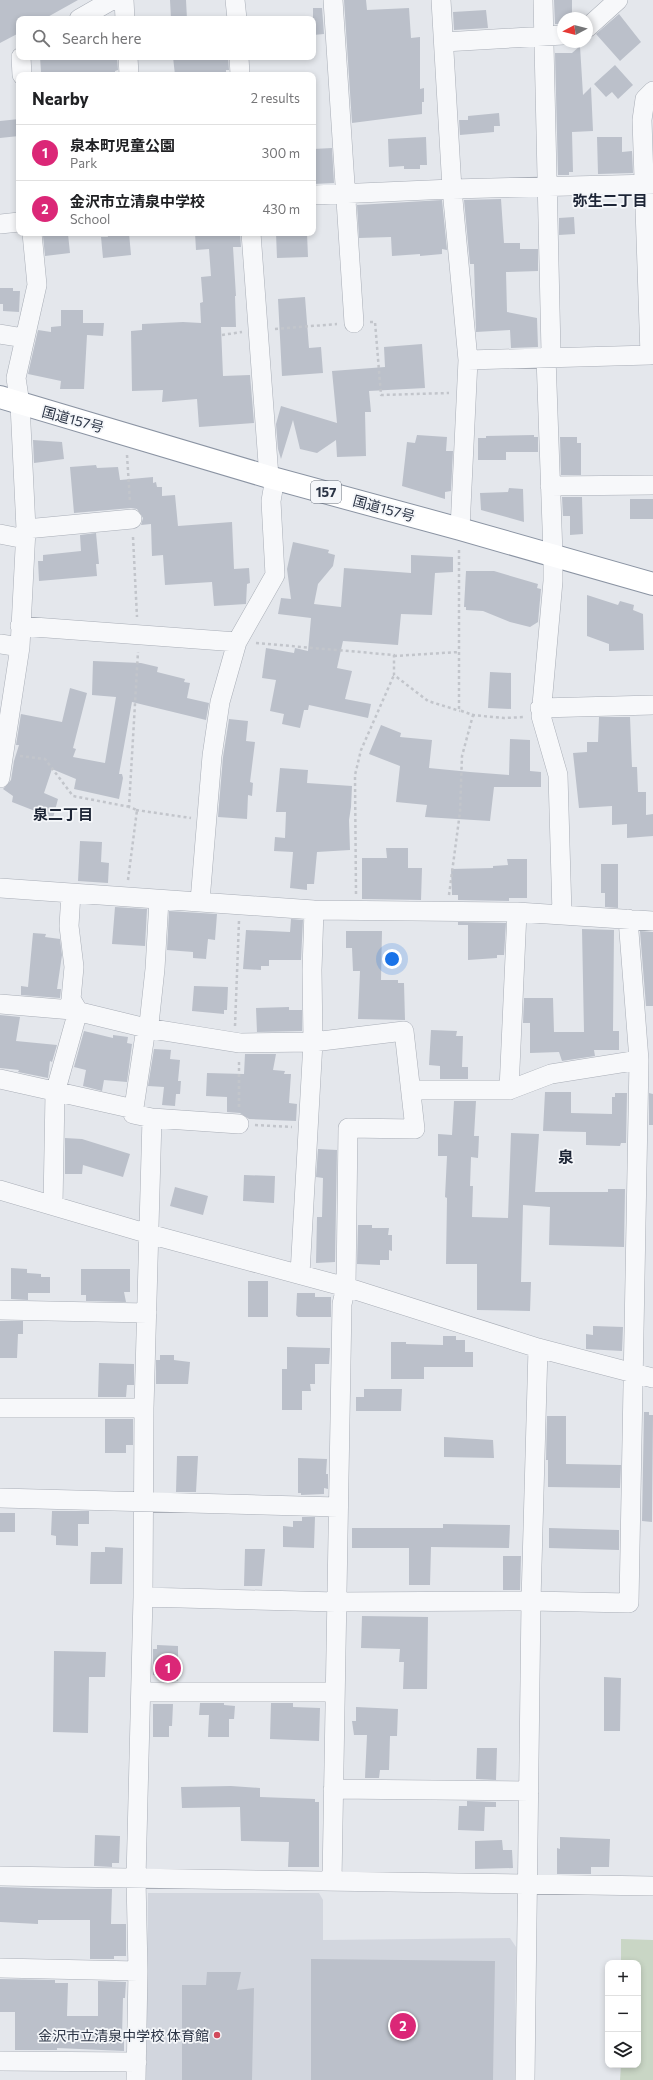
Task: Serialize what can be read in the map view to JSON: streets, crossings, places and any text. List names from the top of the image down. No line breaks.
{"streets":{"highway":["国道157号","157"]},"districts":["弥生二丁目","泉二丁目","泉"],"places":["金沢市立清泉中学校 体育館"],"north":"left","page":{"search":"Search here","heading":["Nearby","2 results"],"list":[{"mark":"1","name":"泉本町児童公園","note":"Park","value":"300 m"},{"mark":"2","name":"金沢市立清泉中学校","note":"School","value":"430 m"}],"pins":["1","2"],"map_buttons":["+","−"]}}
